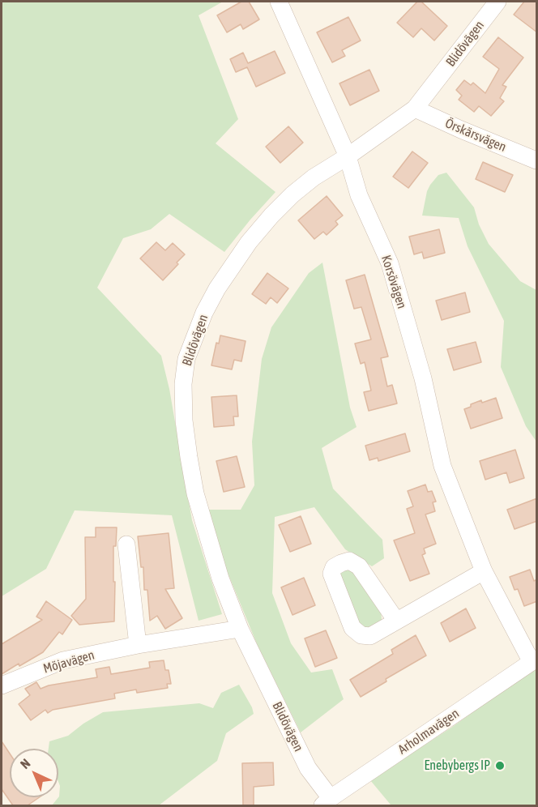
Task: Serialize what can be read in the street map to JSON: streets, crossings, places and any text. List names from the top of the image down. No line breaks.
{"streets":{"street":["Blidövägen","Örskärsvägen","Korsövägen","Möjavägen","Arholmavägen"]},"crossings":[["Blidövägen","Örskärsvägen"],["Blidövägen","Korsövägen"],["Blidövägen","Möjavägen"],["Blidövägen","Arholmavägen"],["Korsövägen","Arholmavägen"]],"places":["Enebybergs IP"],"north":"top left"}
